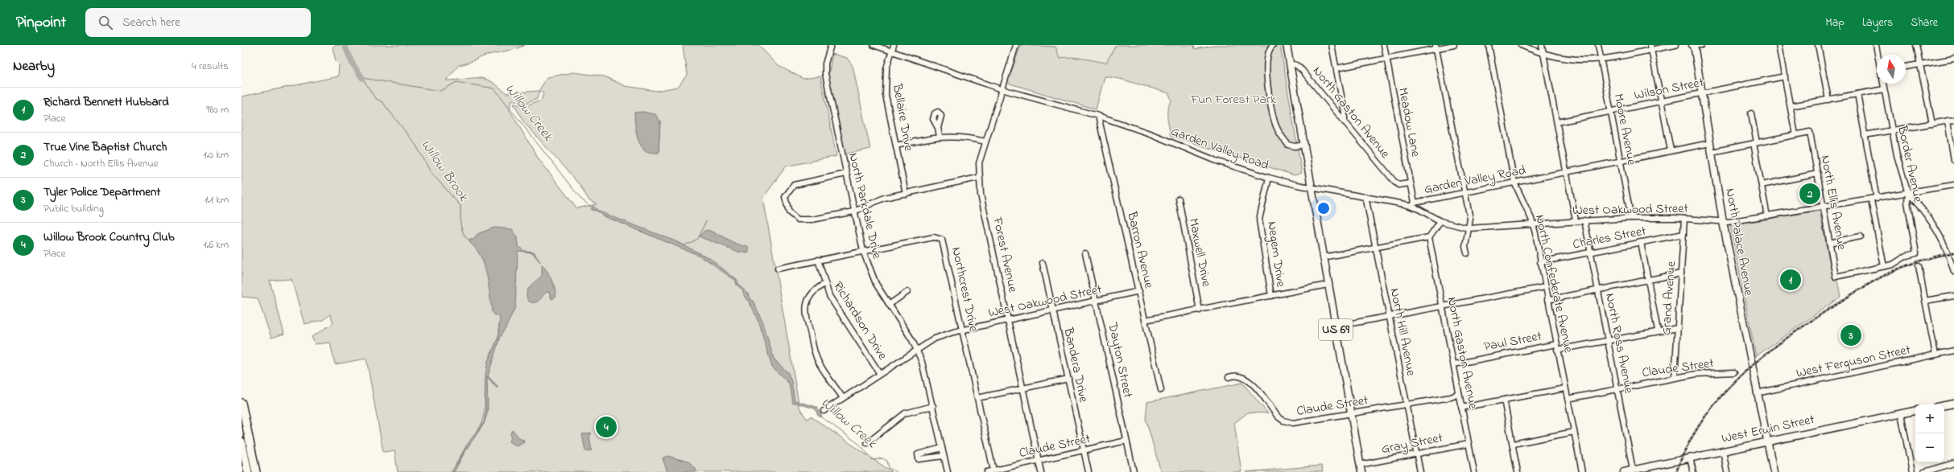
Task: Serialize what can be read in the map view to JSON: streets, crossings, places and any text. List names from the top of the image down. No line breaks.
{"streets":{"main road":["North Palace Avenue","US 69","West Erwin Street"],"street":["Wilson Street","North Gaston Avenue","Bellaire Drive","Meadow Lane","Moore Avenue","Garden Valley Road","Border Avenue","North Ellis Avenue","North Parkdale Drive","West Oakwood Street","Charles Street","Barron Avenue","Maxwell Drive","Negem Drive","Forest Avenue","North Confederate Avenue","Northcrest Drive","Grand Avenue","Richardson Drive","North Hill Avenue","Paul Street","North Ross Avenue","Dayton Street","West Ferguson Street","Bandera Drive","Claude Street","Gray Street"]},"crossings":[["Wilson Street","Moore Avenue"],["Wilson Street","North Palace Avenue"],["North Gaston Avenue","Meadow Lane"],["North Gaston Avenue","US 69"],["North Gaston Avenue","Paul Street"],["North Gaston Avenue","Claude Street"],["North Gaston Avenue","Gray Street"],["Bellaire Drive","Garden Valley Road"],["Meadow Lane","Garden Valley Road"],["Meadow Lane","West Oakwood Street"],["Moore Avenue","Garden Valley Road"],["Moore Avenue","West Oakwood Street"],["Garden Valley Road","West Oakwood Street"],["Garden Valley Road","North Palace Avenue"],["Garden Valley Road","Barron Avenue"],["Garden Valley Road","Negem Drive"],["Garden Valley Road","Forest Avenue"],["Garden Valley Road","North Confederate Avenue"],["Garden Valley Road","US 69"],["Garden Valley Road","North Hill Avenue"],["Border Avenue","North Ellis Avenue"],["Border Avenue","West Oakwood Street"],["North Ellis Avenue","West Oakwood Street"],["North Parkdale Drive","West Oakwood Street"],["North Parkdale Drive","Northcrest Drive"],["West Oakwood Street","North Palace Avenue"],["West Oakwood Street","Barron Avenue"],["West Oakwood Street","Forest Avenue"],["West Oakwood Street","North Confederate Avenue"],["West Oakwood Street","Northcrest Drive"],["West Oakwood Street","Grand Avenue"],["West Oakwood Street","Richardson Drive"],["West Oakwood Street","North Ross Avenue"],["West Oakwood Street","Dayton Street"],["West Oakwood Street","Bandera Drive"],["Charles Street","North Confederate Avenue"],["Charles Street","Grand Avenue"],["Charles Street","North Ross Avenue"],["North Palace Avenue","West Ferguson Street"],["North Palace Avenue","West Erwin Street"],["Forest Avenue","Claude Street"],["North Confederate Avenue","Paul Street"],["North Confederate Avenue","Claude Street"],["Northcrest Drive","Richardson Drive"],["Northcrest Drive","Claude Street"],["Grand Avenue","Paul Street"],["Grand Avenue","Claude Street"],["US 69","Claude Street"],["US 69","Gray Street"],["North Hill Avenue","Claude Street"],["North Hill Avenue","Gray Street"],["Paul Street","North Ross Avenue"],["North Ross Avenue","Claude Street"],["North Ross Avenue","West Erwin Street"],["Dayton Street","Claude Street"],["Bandera Drive","Claude Street"]],"water":["Willow Creek","Willow Brook"],"parks":["Fun Forest Park"],"north":"top","page":{"header":"Pinpoint","search":"Search here","nav":["Map","Layers","Share"],"heading":["Nearby","4 results"],"list":[{"mark":"1","name":"Richard Bennett Hubbard","note":"Place","value":"980 m"},{"mark":"2","name":"True Vine Baptist Church","note":"Church · North Ellis Avenue","value":"1.0 km"},{"mark":"3","name":"Tyler Police Department","note":"Public building","value":"1.1 km"},{"mark":"4","name":"Willow Brook Country Club","note":"Place","value":"1.6 km"}],"pins":["2","1","3","4"],"map_buttons":["+","−"]}}
